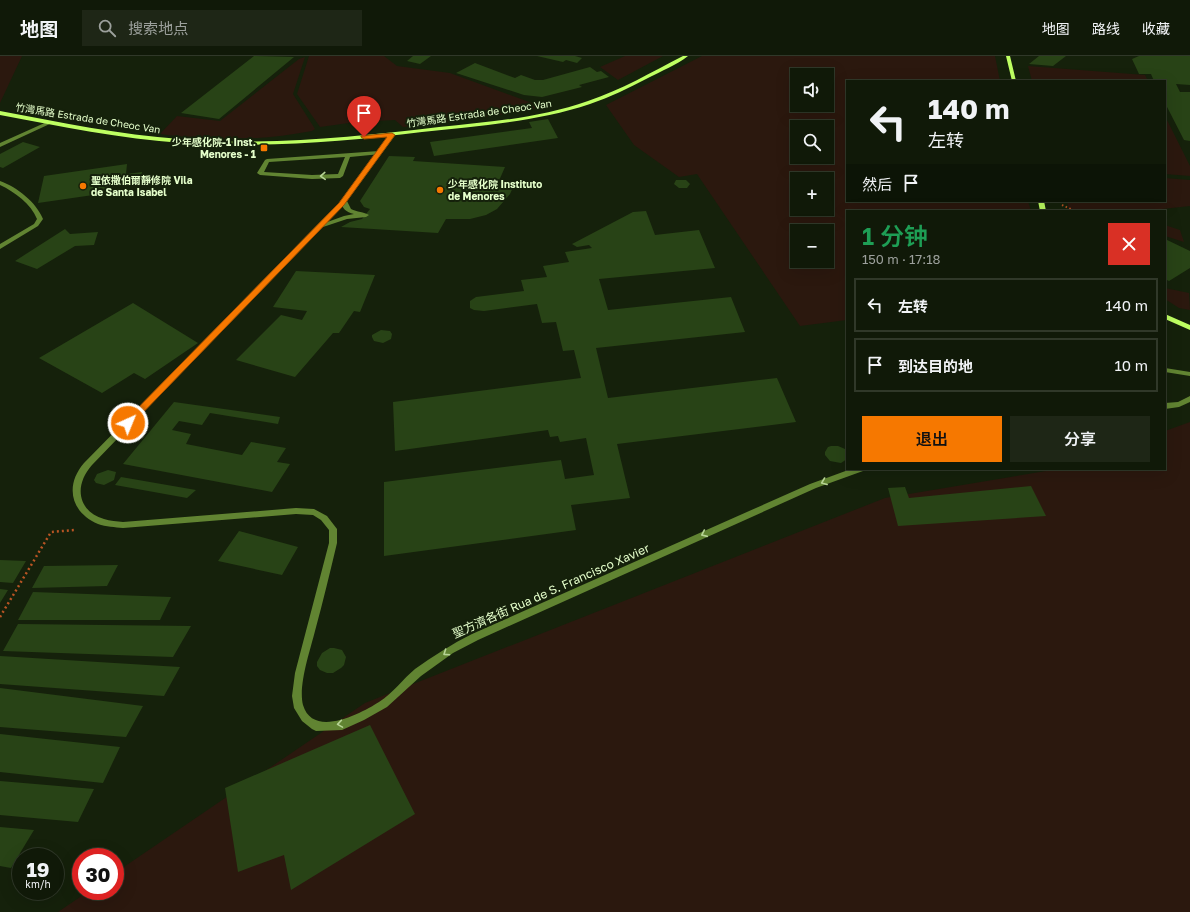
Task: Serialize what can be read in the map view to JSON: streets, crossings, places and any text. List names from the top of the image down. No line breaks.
{"streets":{"main road":["竹灣馬路 Estrada de Cheoc Van"],"street":["聖方濟各街 Rua de S. Francisco Xavier"]},"crossings":[["竹灣馬路 Estrada de Cheoc Van","聖方濟各街 Rua de S. Francisco Xavier"]],"places":{"transit":["少年感化院-1 Inst. Menores - 1"],"other":["聖依撒伯爾靜修院 Vila de Santa Isabel","少年感化院 Instituto de Menores"]},"page":{"header":"地图","search":"搜索地点","nav":["地图","路线","收藏"],"map_buttons":["+","−"],"turn":["140 m","左转"],"then":"然后","heading":["1 分钟","150 m · 17:18"],"list":[{"name":"左转","value":"140 m"},{"name":"到达目的地","value":"10 m"}],"buttons":["退出","分享"],"speed":"19 km/h","limit":"30"}}
